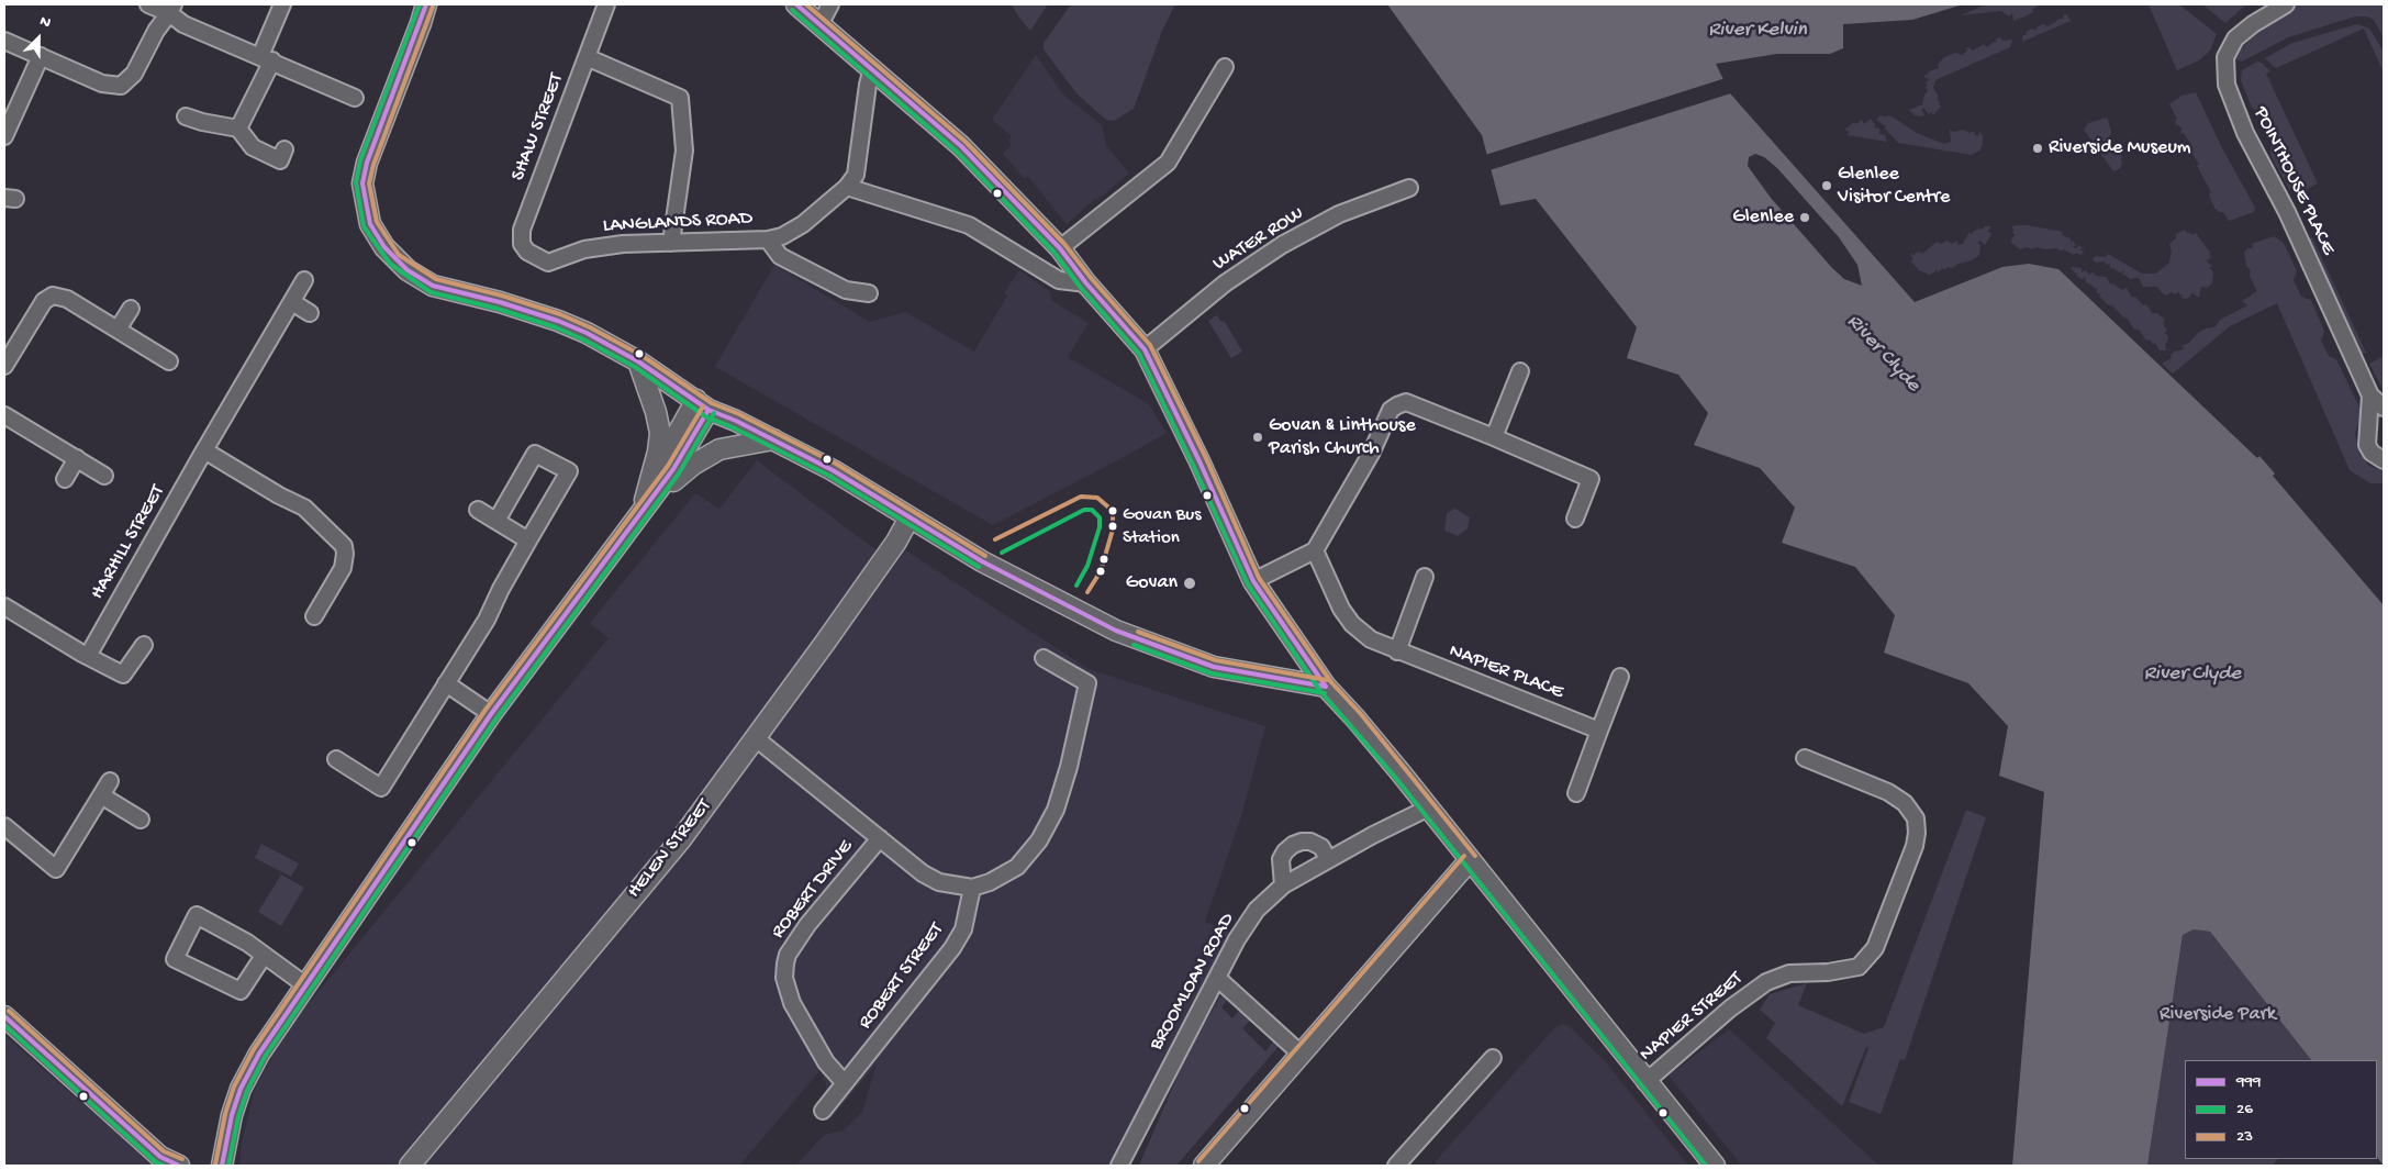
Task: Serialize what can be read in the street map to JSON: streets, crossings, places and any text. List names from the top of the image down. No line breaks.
{"streets":{"street":["SHAW STREET","POINTHOUSE PLACE","LANGLANDS ROAD","WATER ROW","HARHILL STREET","NAPIER PLACE","HELEN STREET","ROBERT DRIVE","ROBERT STREET","BROOMLOAN ROAD","NAPIER STREET"]},"crossings":[["SHAW STREET","LANGLANDS ROAD"],["HELEN STREET","ROBERT DRIVE"],["ROBERT DRIVE","ROBERT STREET"]],"water":["River Kelvin","River Clyde"],"parks":["Riverside Park"],"places":["Riverside Museum","Glenlee Visitor Centre","Glenlee","Govan & Linthouse Parish Church","Govan Bus Station","Govan"],"lines":["transit line 999","transit line 26","transit line 23"],"legend":["999","26","23"],"north":"top right"}
